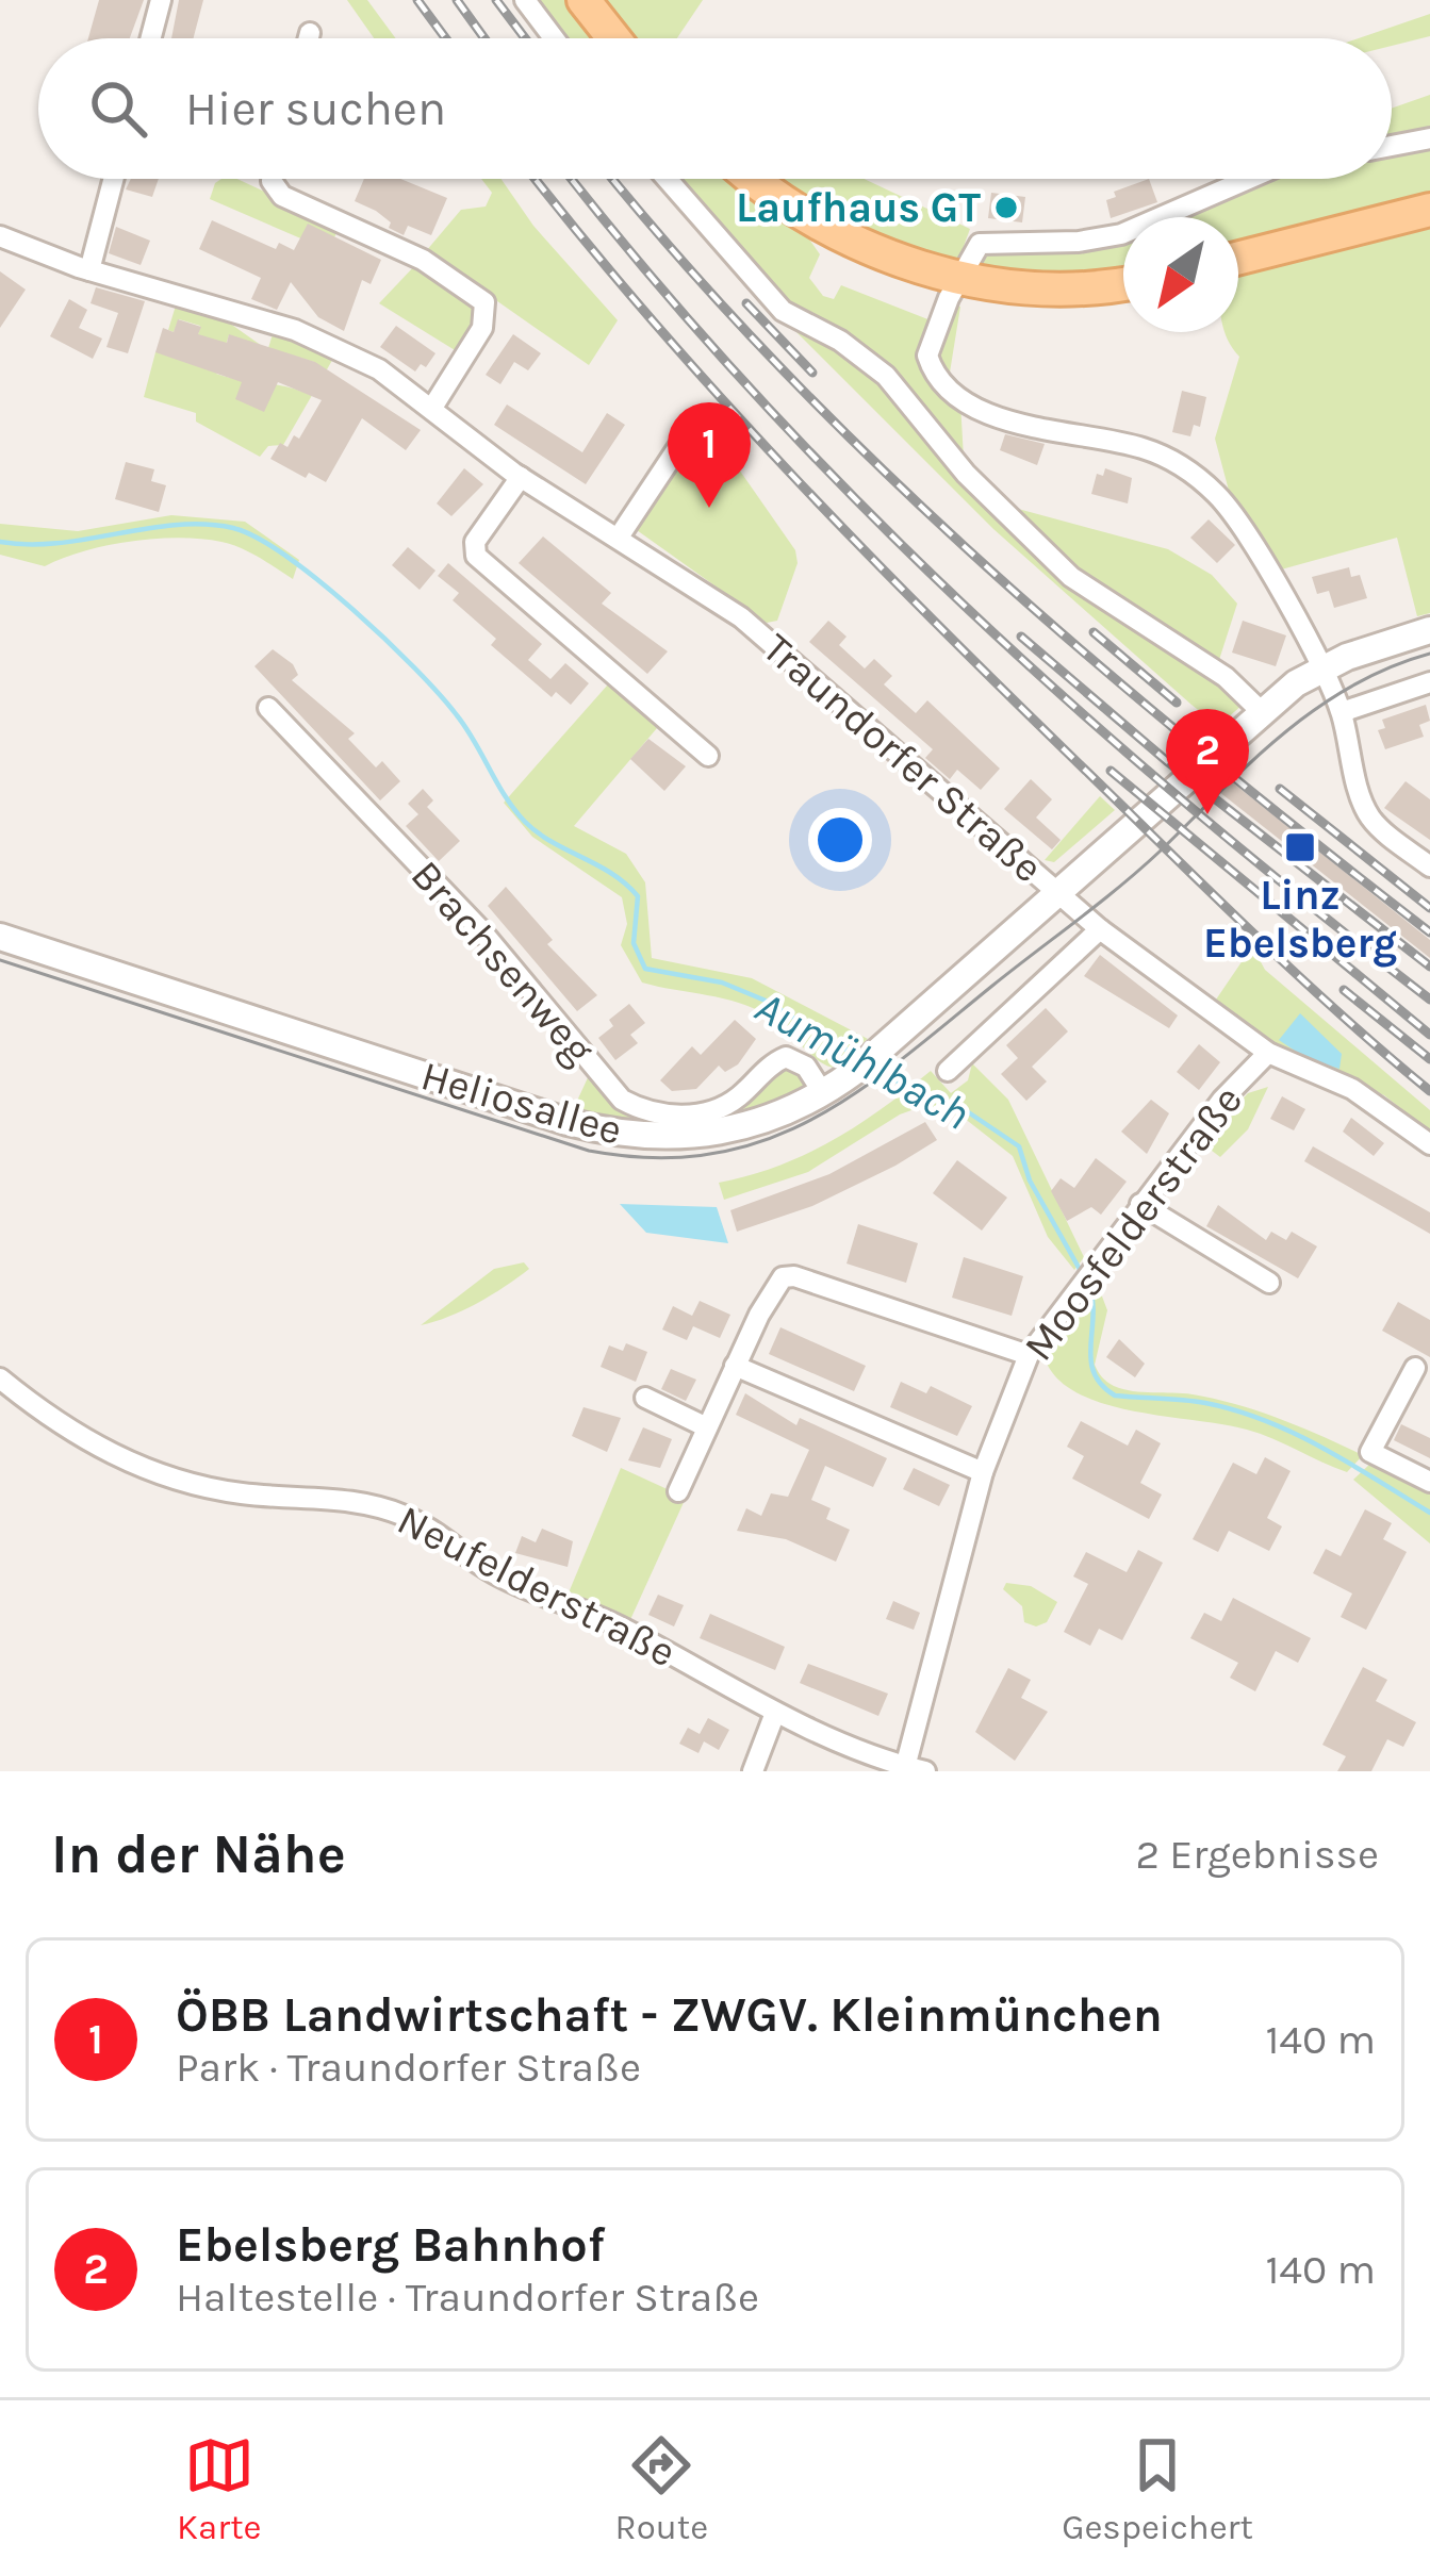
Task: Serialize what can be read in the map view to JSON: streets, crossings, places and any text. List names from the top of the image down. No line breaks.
{"streets":{"street":["Traundorfer Straße","Brachsenweg","Heliosallee","Moosfelderstraße","Neufelderstraße"]},"crossings":[["Traundorfer Straße","Heliosallee"],["Traundorfer Straße","Moosfelderstraße"],["Brachsenweg","Heliosallee"],["Heliosallee","Moosfelderstraße"],["Moosfelderstraße","Neufelderstraße"]],"water":["Aumühlbach"],"places":{"other":["Laufhaus GT"],"transit":["Linz Ebelsberg"]},"north":"bottom left","page":{"search":"Hier suchen","pins":["1","2"],"heading":["In der Nähe","2 Ergebnisse"],"list":[{"mark":"1","name":"ÖBB Landwirtschaft - ZWGV. Kleinmünchen","note":"Park · Traundorfer Straße","value":"140 m"},{"mark":"2","name":"Ebelsberg Bahnhof","note":"Haltestelle · Traundorfer Straße","value":"140 m"}],"nav":["Karte","Route","Gespeichert"]}}
